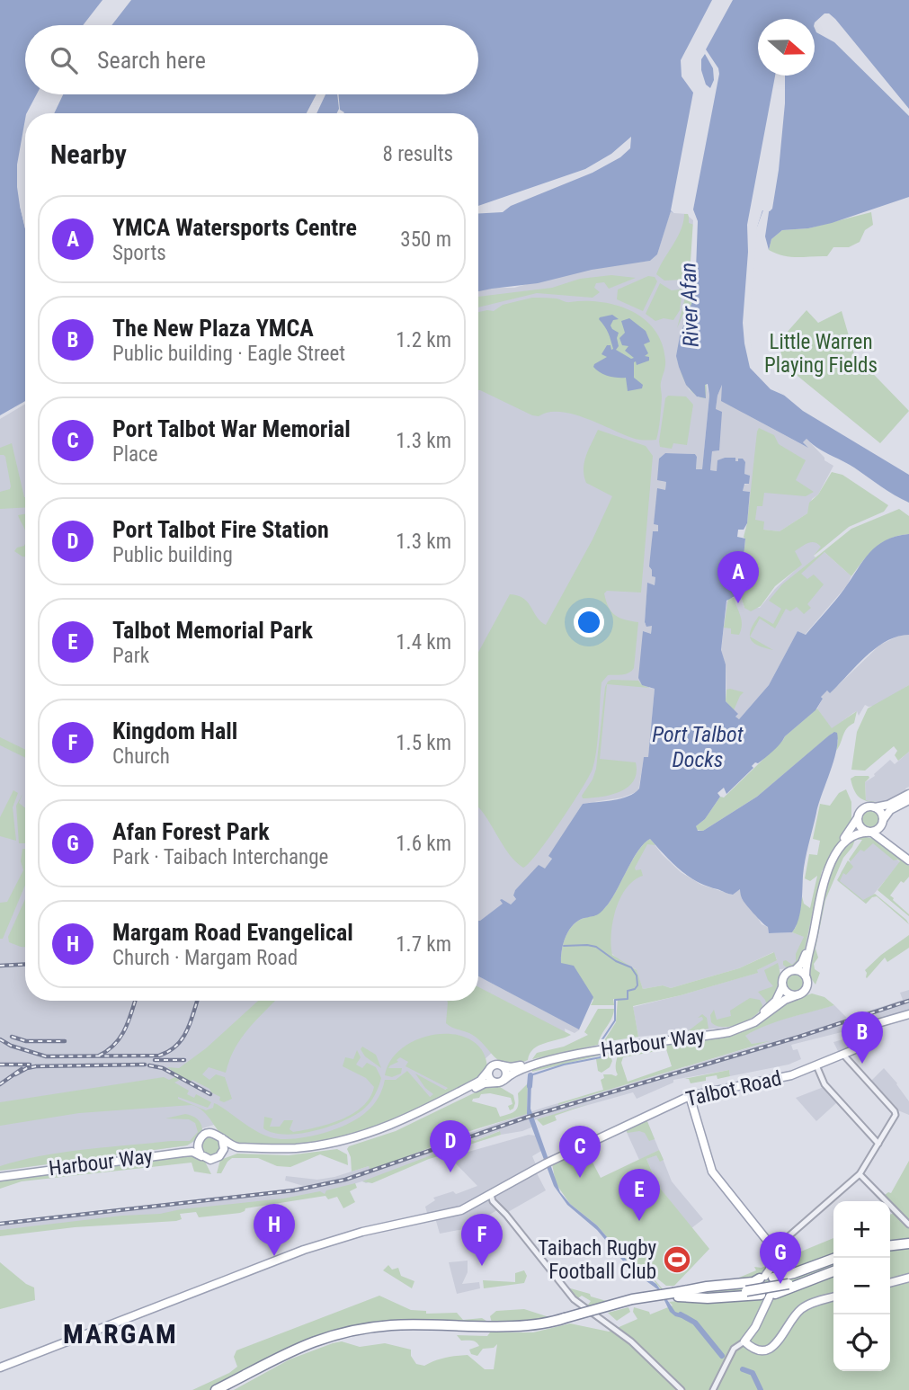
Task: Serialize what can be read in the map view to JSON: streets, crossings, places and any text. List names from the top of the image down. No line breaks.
{"streets":{"main road":["Harbour Way","Talbot Road"]},"districts":["MARGAM"],"water":["River Afan","Port Talbot Docks"],"parks":["Little Warren Playing Fields"],"places":{"sports":["Taibach Rugby Football Club"]},"north":"right","page":{"search":"Search here","heading":["Nearby","8 results"],"list":[{"mark":"A","name":"YMCA Watersports Centre","note":"Sports","value":"350 m"},{"mark":"B","name":"The New Plaza YMCA","note":"Public building · Eagle Street","value":"1.2 km"},{"mark":"C","name":"Port Talbot War Memorial","note":"Place","value":"1.3 km"},{"mark":"D","name":"Port Talbot Fire Station","note":"Public building","value":"1.3 km"},{"mark":"E","name":"Talbot Memorial Park","note":"Park","value":"1.4 km"},{"mark":"F","name":"Kingdom Hall","note":"Church","value":"1.5 km"},{"mark":"G","name":"Afan Forest Park","note":"Park · Taibach Interchange","value":"1.6 km"},{"mark":"H","name":"Margam Road Evangelical","note":"Church · Margam Road","value":"1.7 km"}],"pins":["A","B","D","C","E","H","F","G"],"map_buttons":["+","−"]}}
